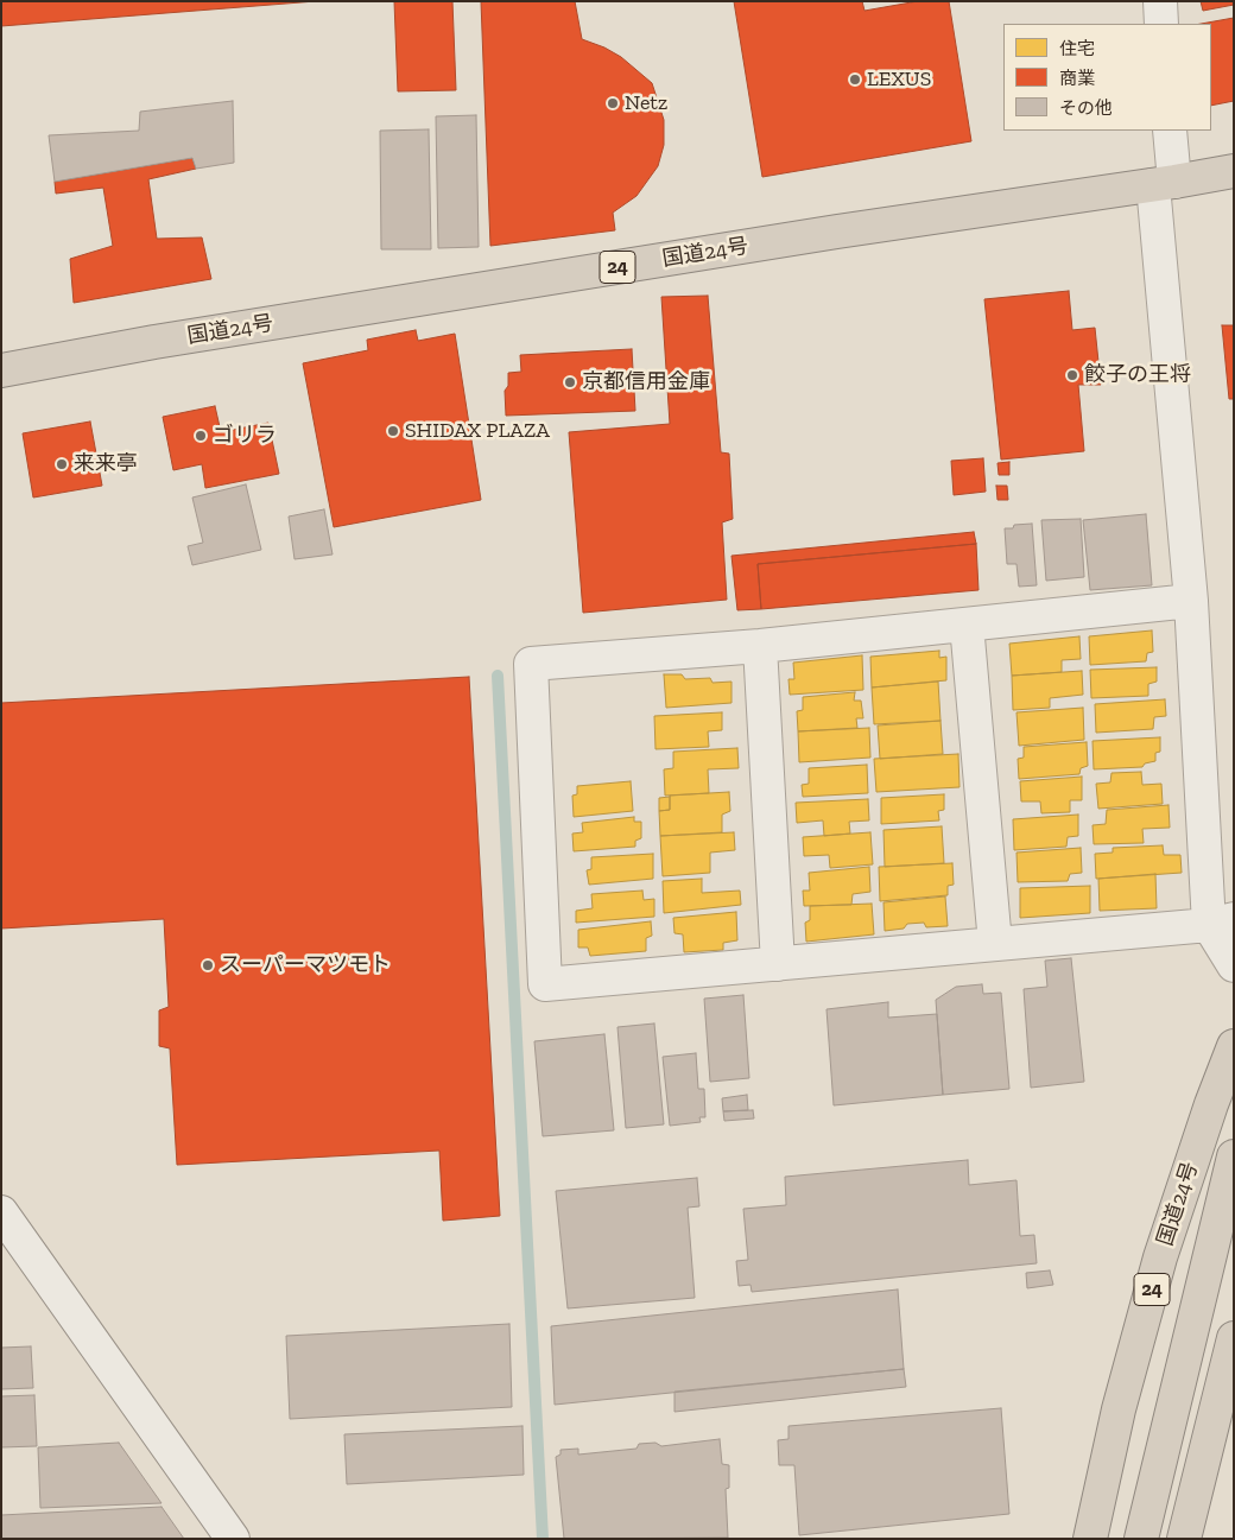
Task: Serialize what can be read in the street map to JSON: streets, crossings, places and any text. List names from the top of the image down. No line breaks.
{"streets":{"highway":["国道24号","24"]},"places":["LEXUS","Netz","餃子の王将","京都信用金庫","SHIDAX PLAZA","ゴリラ","来来亭","スーパーマツモト"],"legend":["住宅","商業","その他"]}
